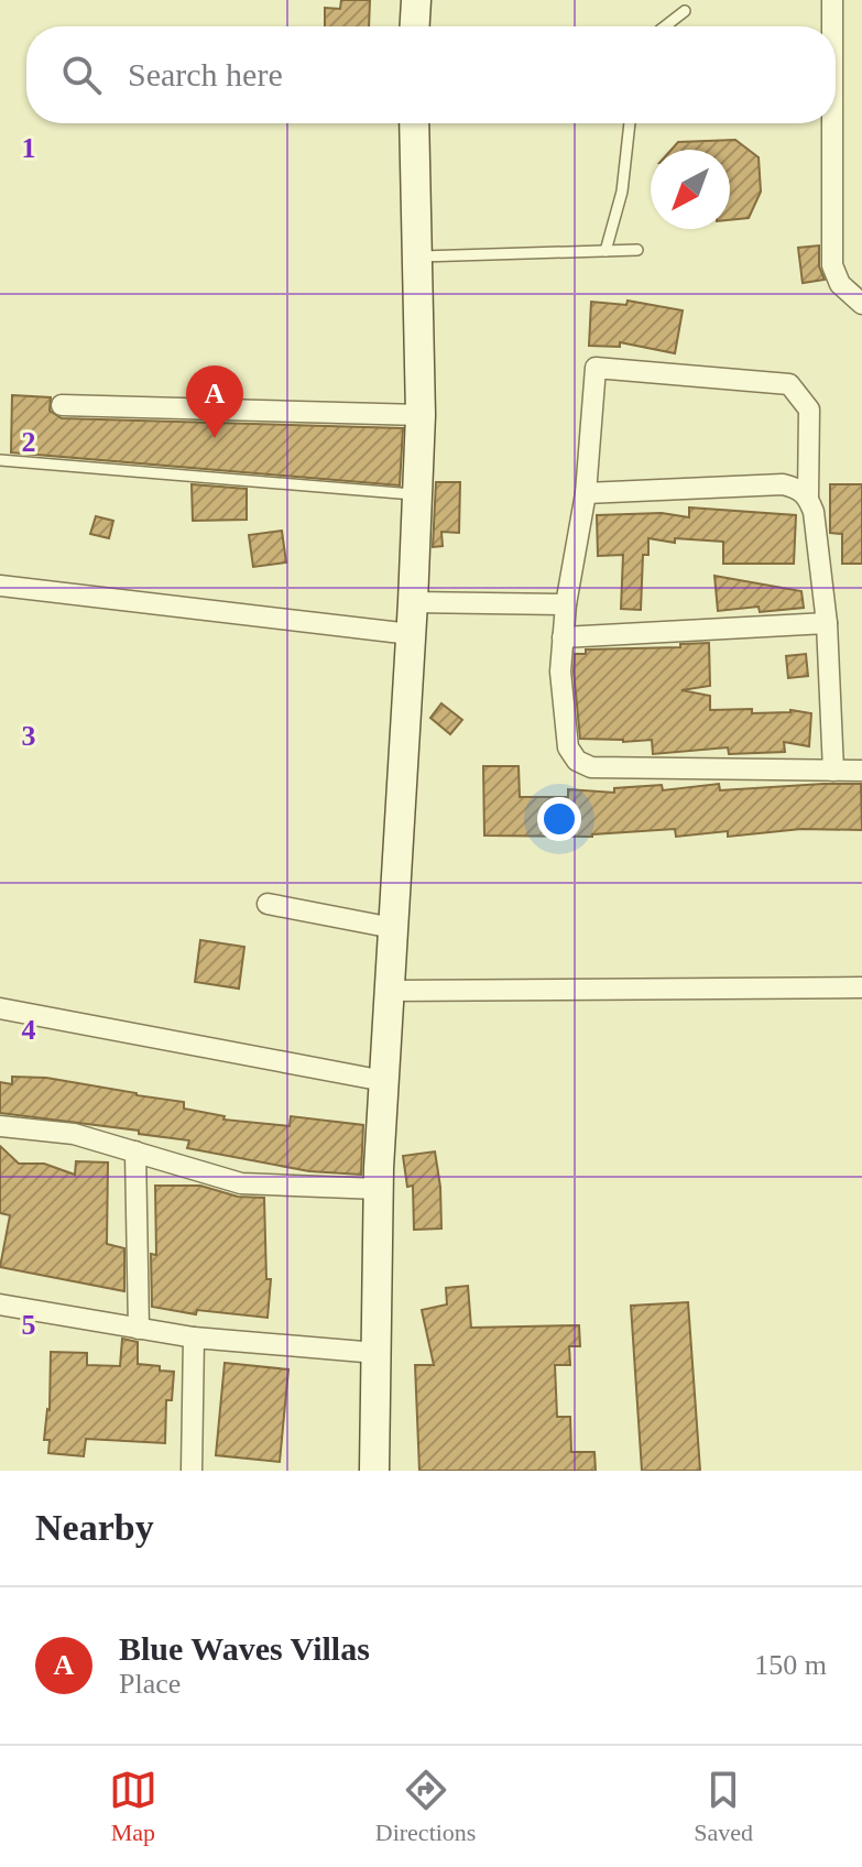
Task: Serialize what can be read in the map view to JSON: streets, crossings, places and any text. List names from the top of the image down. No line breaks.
{"north":"bottom left","page":{"search":"Search here","pins":"A","heading":"Nearby","list":[{"mark":"A","name":"Blue Waves Villas","note":"Place","value":"150 m"}],"nav":["Map","Directions","Saved"]},"grid":{"rows":["1","2","3","4","5"]}}
